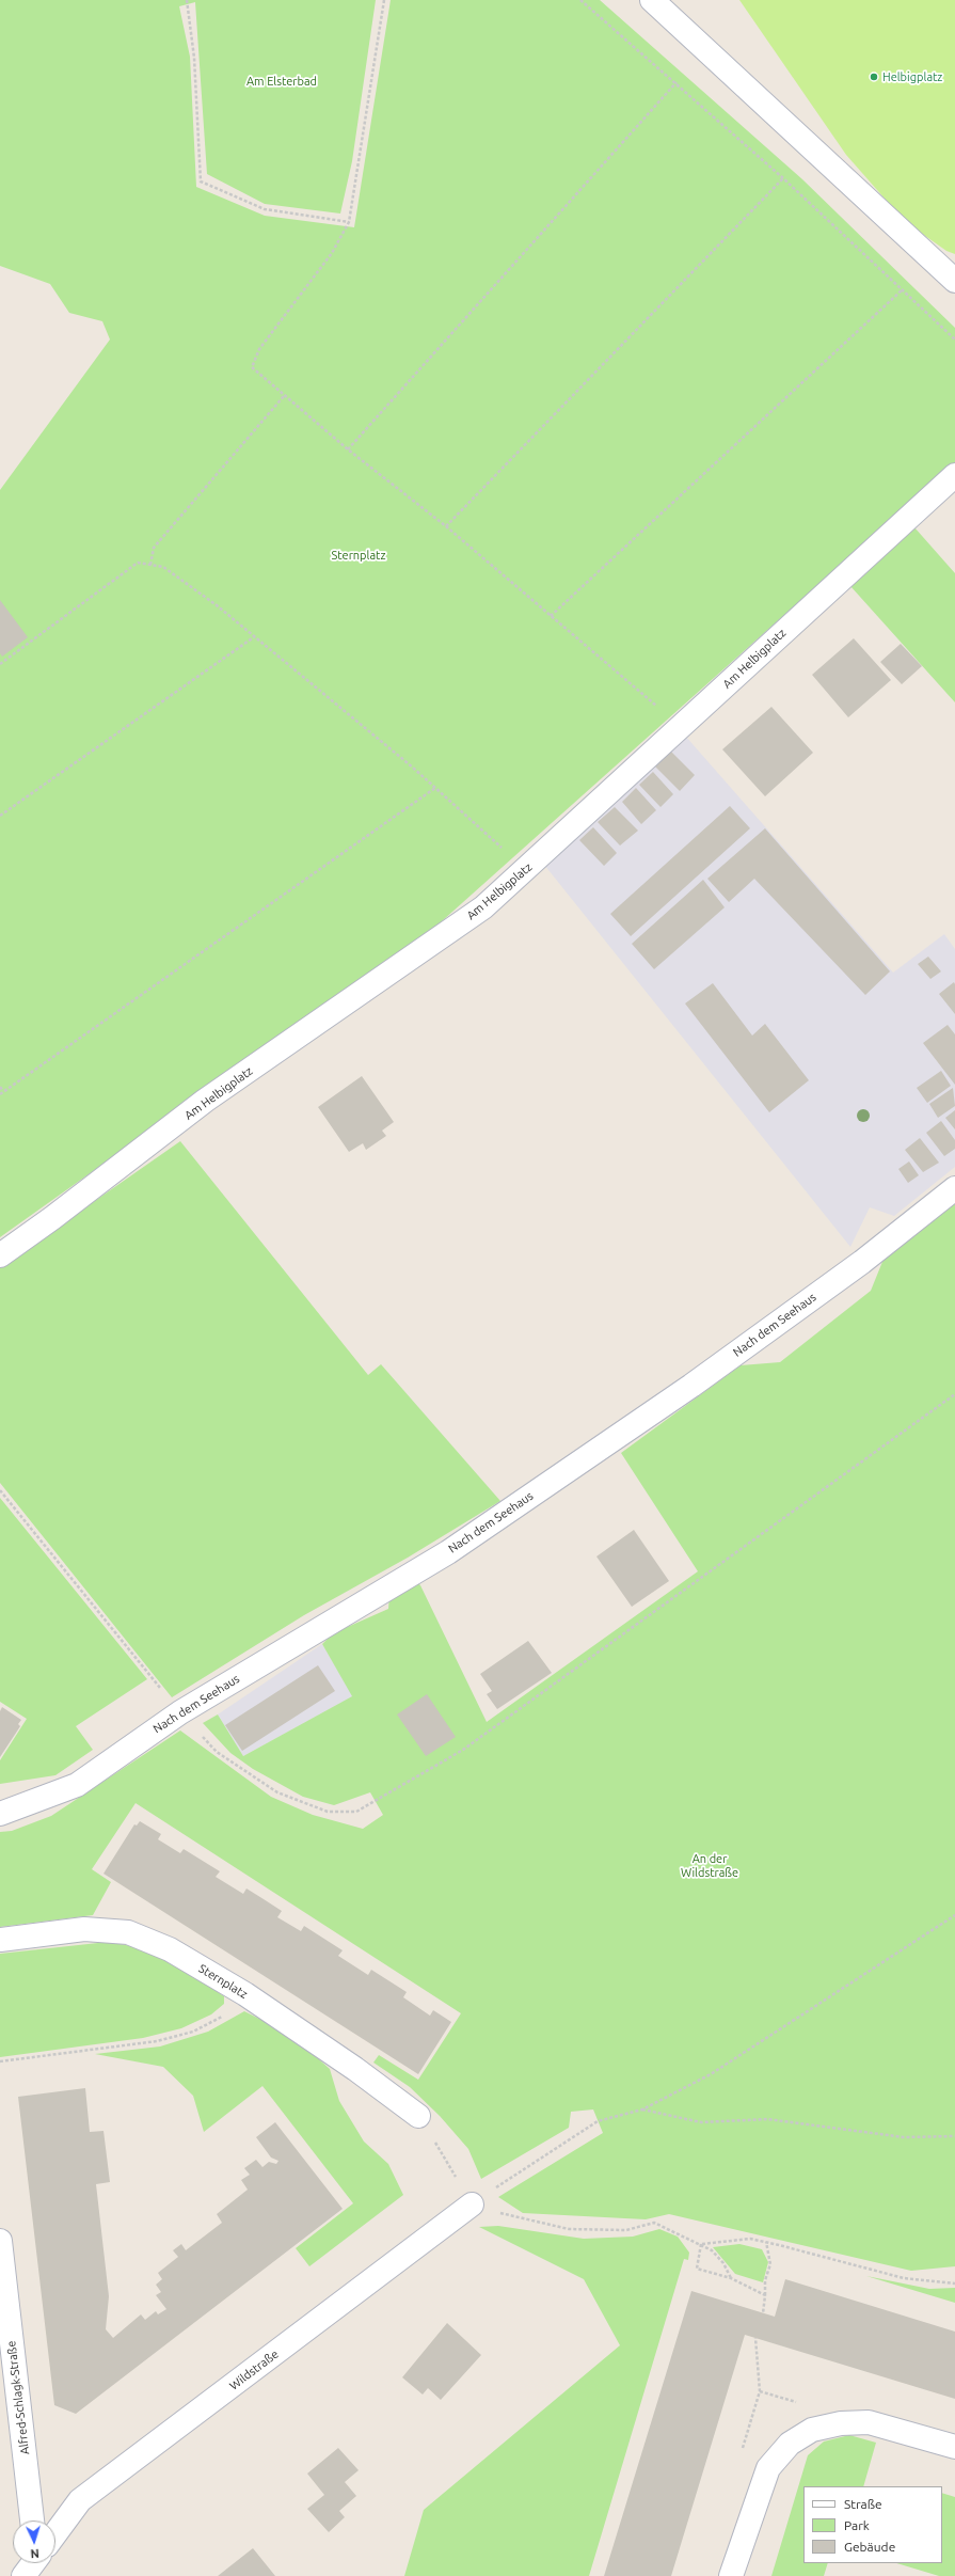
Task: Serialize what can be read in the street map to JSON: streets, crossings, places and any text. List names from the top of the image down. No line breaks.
{"streets":{"street":["Am Helbigplatz","Nach dem Seehaus","Sternplatz","Wildstraße","Alfred-Schlagk-Straße"]},"parks":["Am Elsterbad","Sternplatz","An der Wildstraße"],"places":["Helbigplatz"],"legend":["Straße","Park","Gebäude"],"north":"bottom"}
